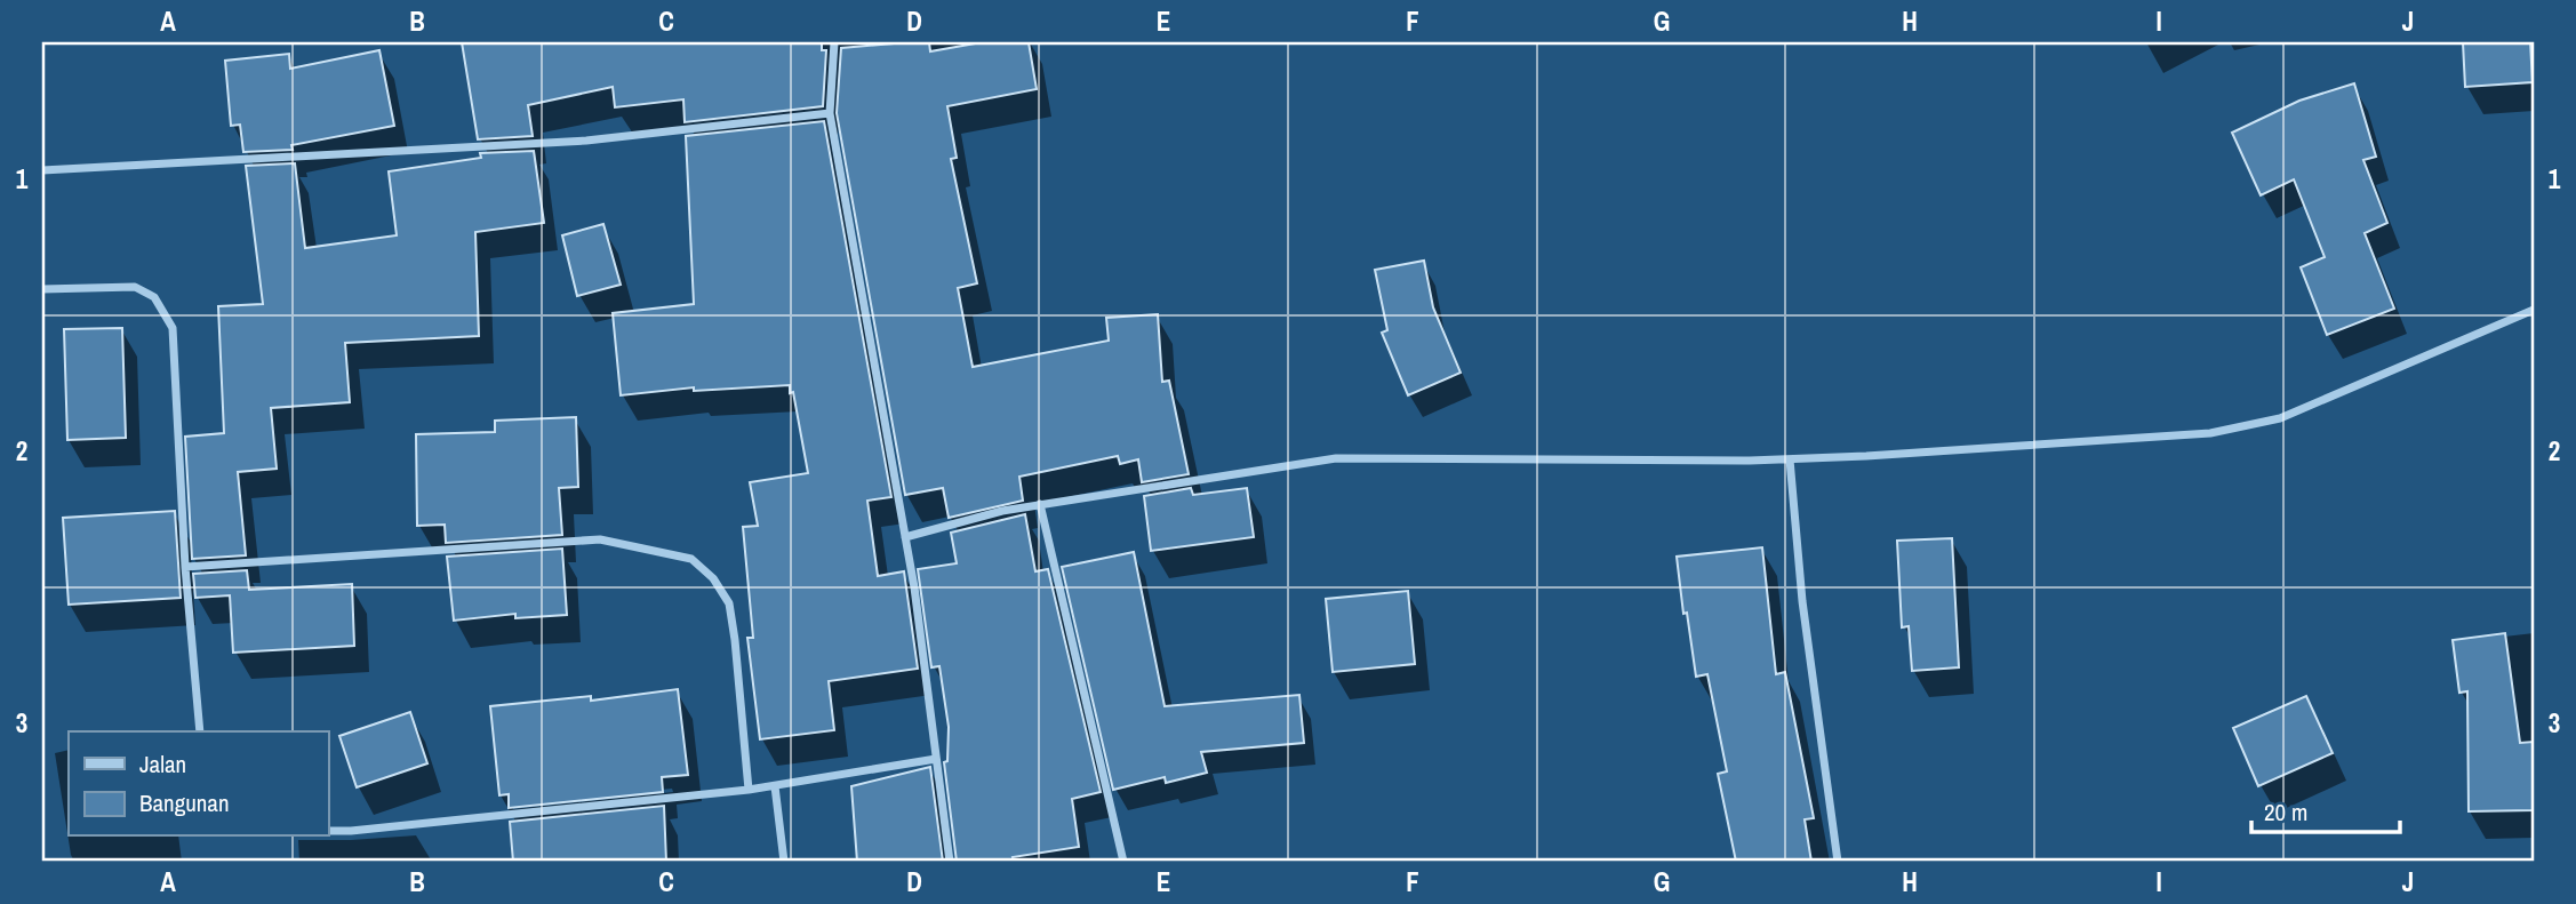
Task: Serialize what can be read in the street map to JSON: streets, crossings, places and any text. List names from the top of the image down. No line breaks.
{"legend":["Jalan","Bangunan"],"scale_bar":"20 m","grid":{"columns":["A","B","C","D","E","F","G","H","I","J"],"rows":["1","2","3"]}}
